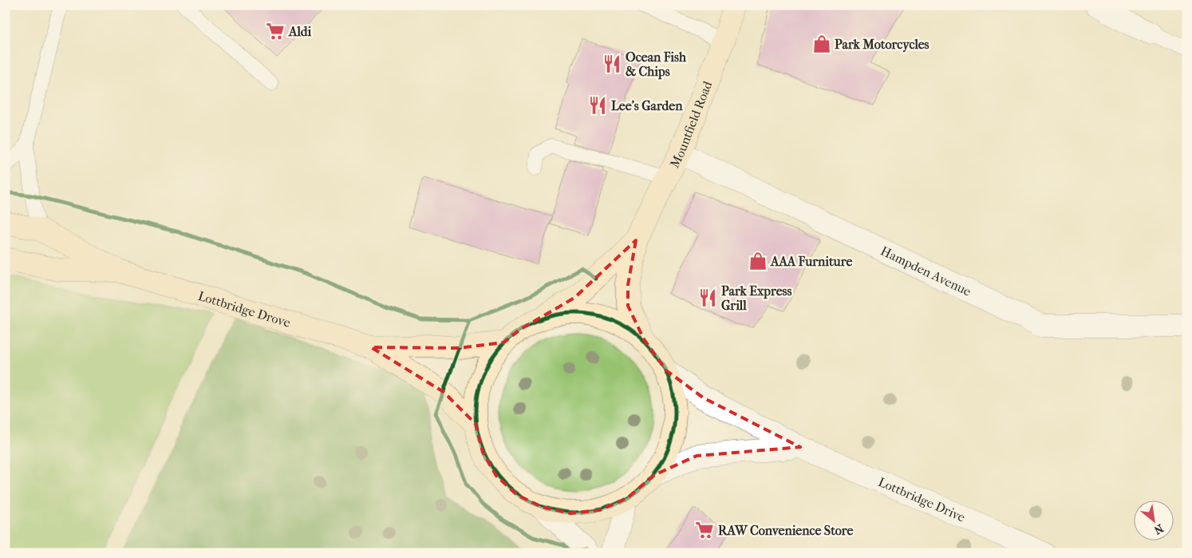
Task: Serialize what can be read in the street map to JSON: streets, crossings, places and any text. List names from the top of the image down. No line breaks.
{"streets":{"street":["Mountfield Road","Hampden Avenue","Lottbridge Drove","Lottbridge Drive"]},"crossings":[["Mountfield Road","Hampden Avenue"]],"places":{"supermarket":["Aldi","RAW Convenience Store"],"shop":["Park Motorcycles","AAA Furniture"],"restaurant":["Ocean Fish & Chips","Lee's Garden","Park Express Grill"]},"north":"bottom right"}
